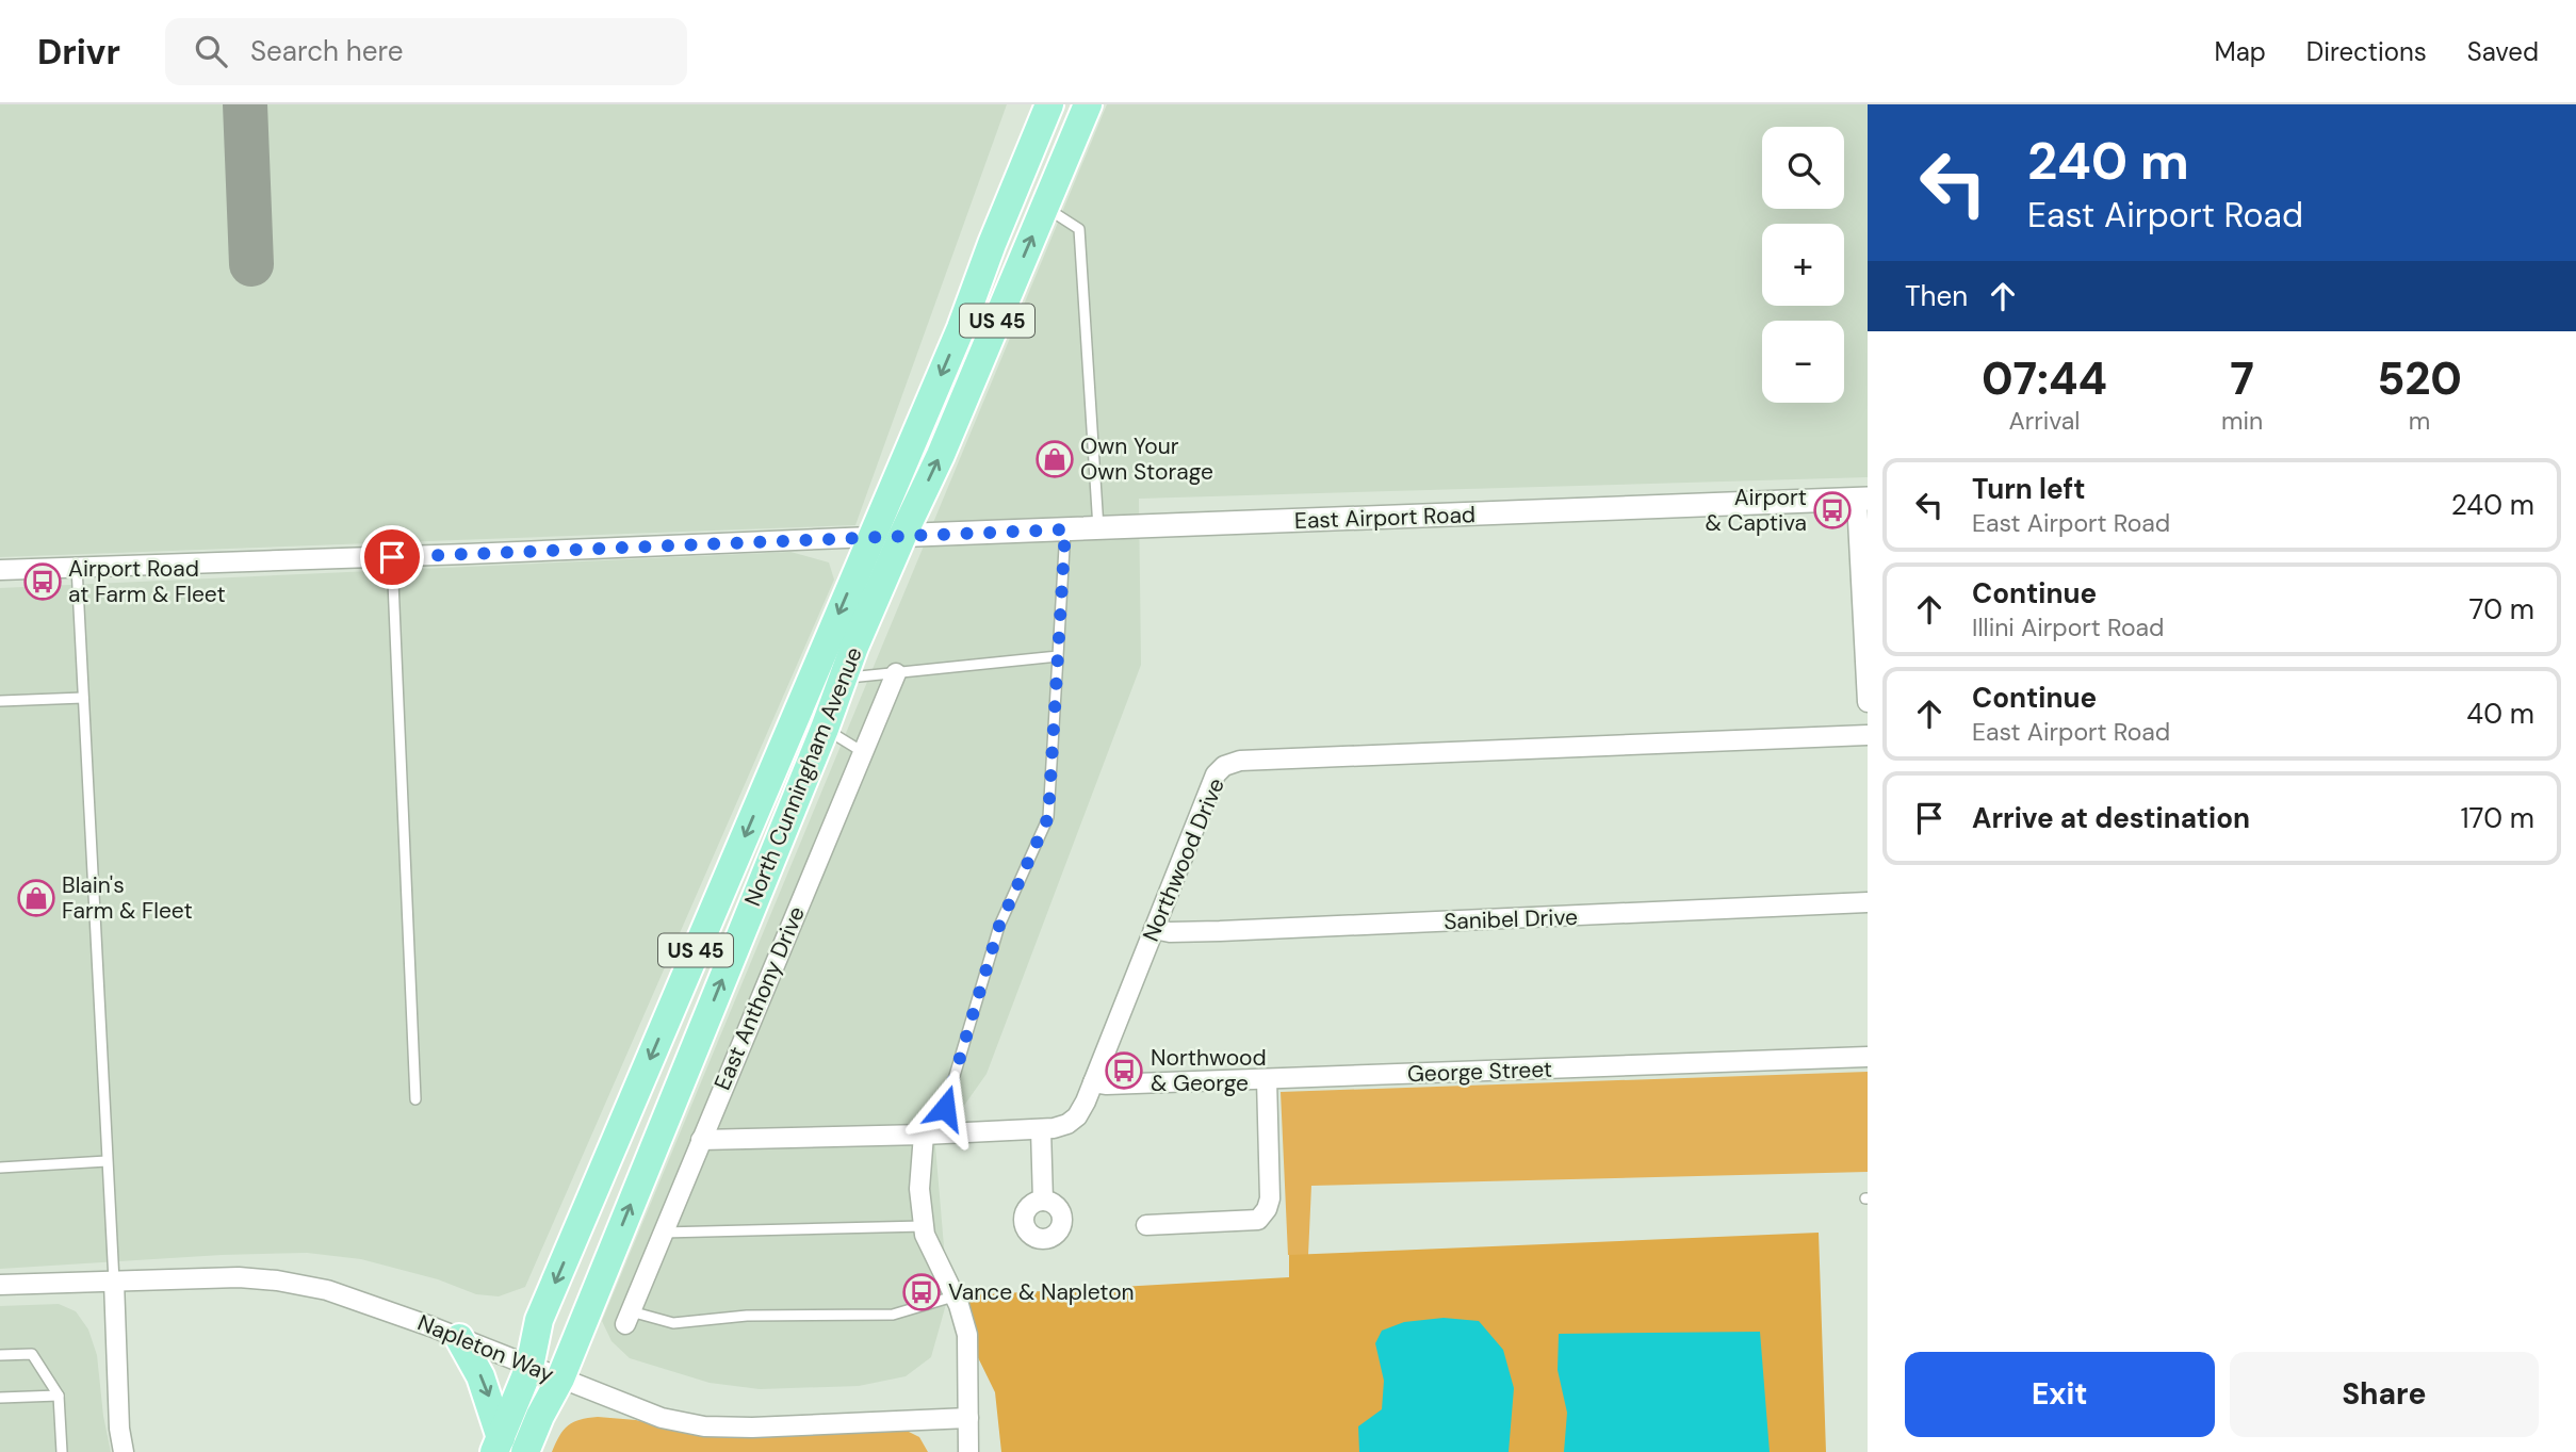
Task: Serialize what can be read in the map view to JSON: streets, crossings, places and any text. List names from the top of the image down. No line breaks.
{"streets":{"main road":["US 45","North Cunningham Avenue"],"street":["East Airport Road","Northwood Drive","Sanibel Drive","East Anthony Drive","George Street","Napleton Way"]},"crossings":[["US 45","North Cunningham Avenue"],["US 45","Napleton Way"],["East Airport Road","North Cunningham Avenue"],["North Cunningham Avenue","Napleton Way"],["Northwood Drive","Sanibel Drive"],["Northwood Drive","East Anthony Drive"],["Northwood Drive","George Street"]],"places":{"shop":["Own Your Own Storage","Blain's Farm & Fleet"],"bus stop":["Airport & Captiva","Airport Road at Farm & Fleet","Northwood & George","Vance & Napleton"]},"page":{"header":"Drivr","search":"Search here","nav":["Map","Directions","Saved"],"turn":["240 m","East Airport Road"],"map_buttons":["+","−"],"then":"Then","eta":["07:44","Arrival","7","min","520","m"],"list":[{"name":"Turn left","note":"East Airport Road","value":"240 m"},{"name":"Continue","note":"Illini Airport Road","value":"70 m"},{"name":"Continue","note":"East Airport Road","value":"40 m"},{"name":"Arrive at destination","value":"170 m"}],"buttons":["Exit","Share"]}}
